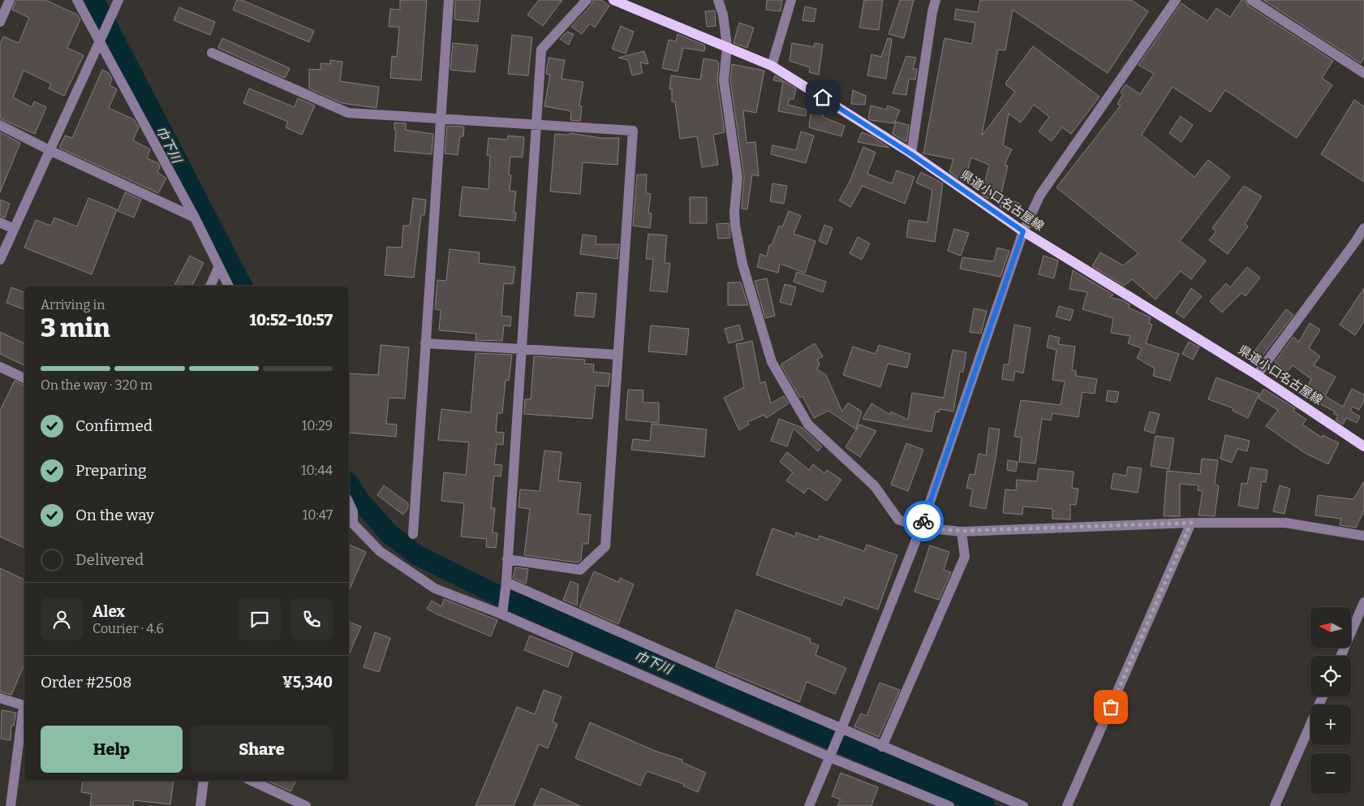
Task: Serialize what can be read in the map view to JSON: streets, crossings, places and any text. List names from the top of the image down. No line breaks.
{"streets":{"main road":["県道小口名古屋線"]},"water":["巾下川"],"north":"left","page":{"heading":["3 min","Arriving in","10:52–10:57"],"panel":["Alex","Courier · 4.6","Order #2508","¥5,340"],"bar":"On the way · 320 m","list":[["Confirmed","10:29"],["Preparing","10:44"],["On the way","10:47"],"Delivered"],"map_buttons":["+","−"],"buttons":["Help","Share"]}}
